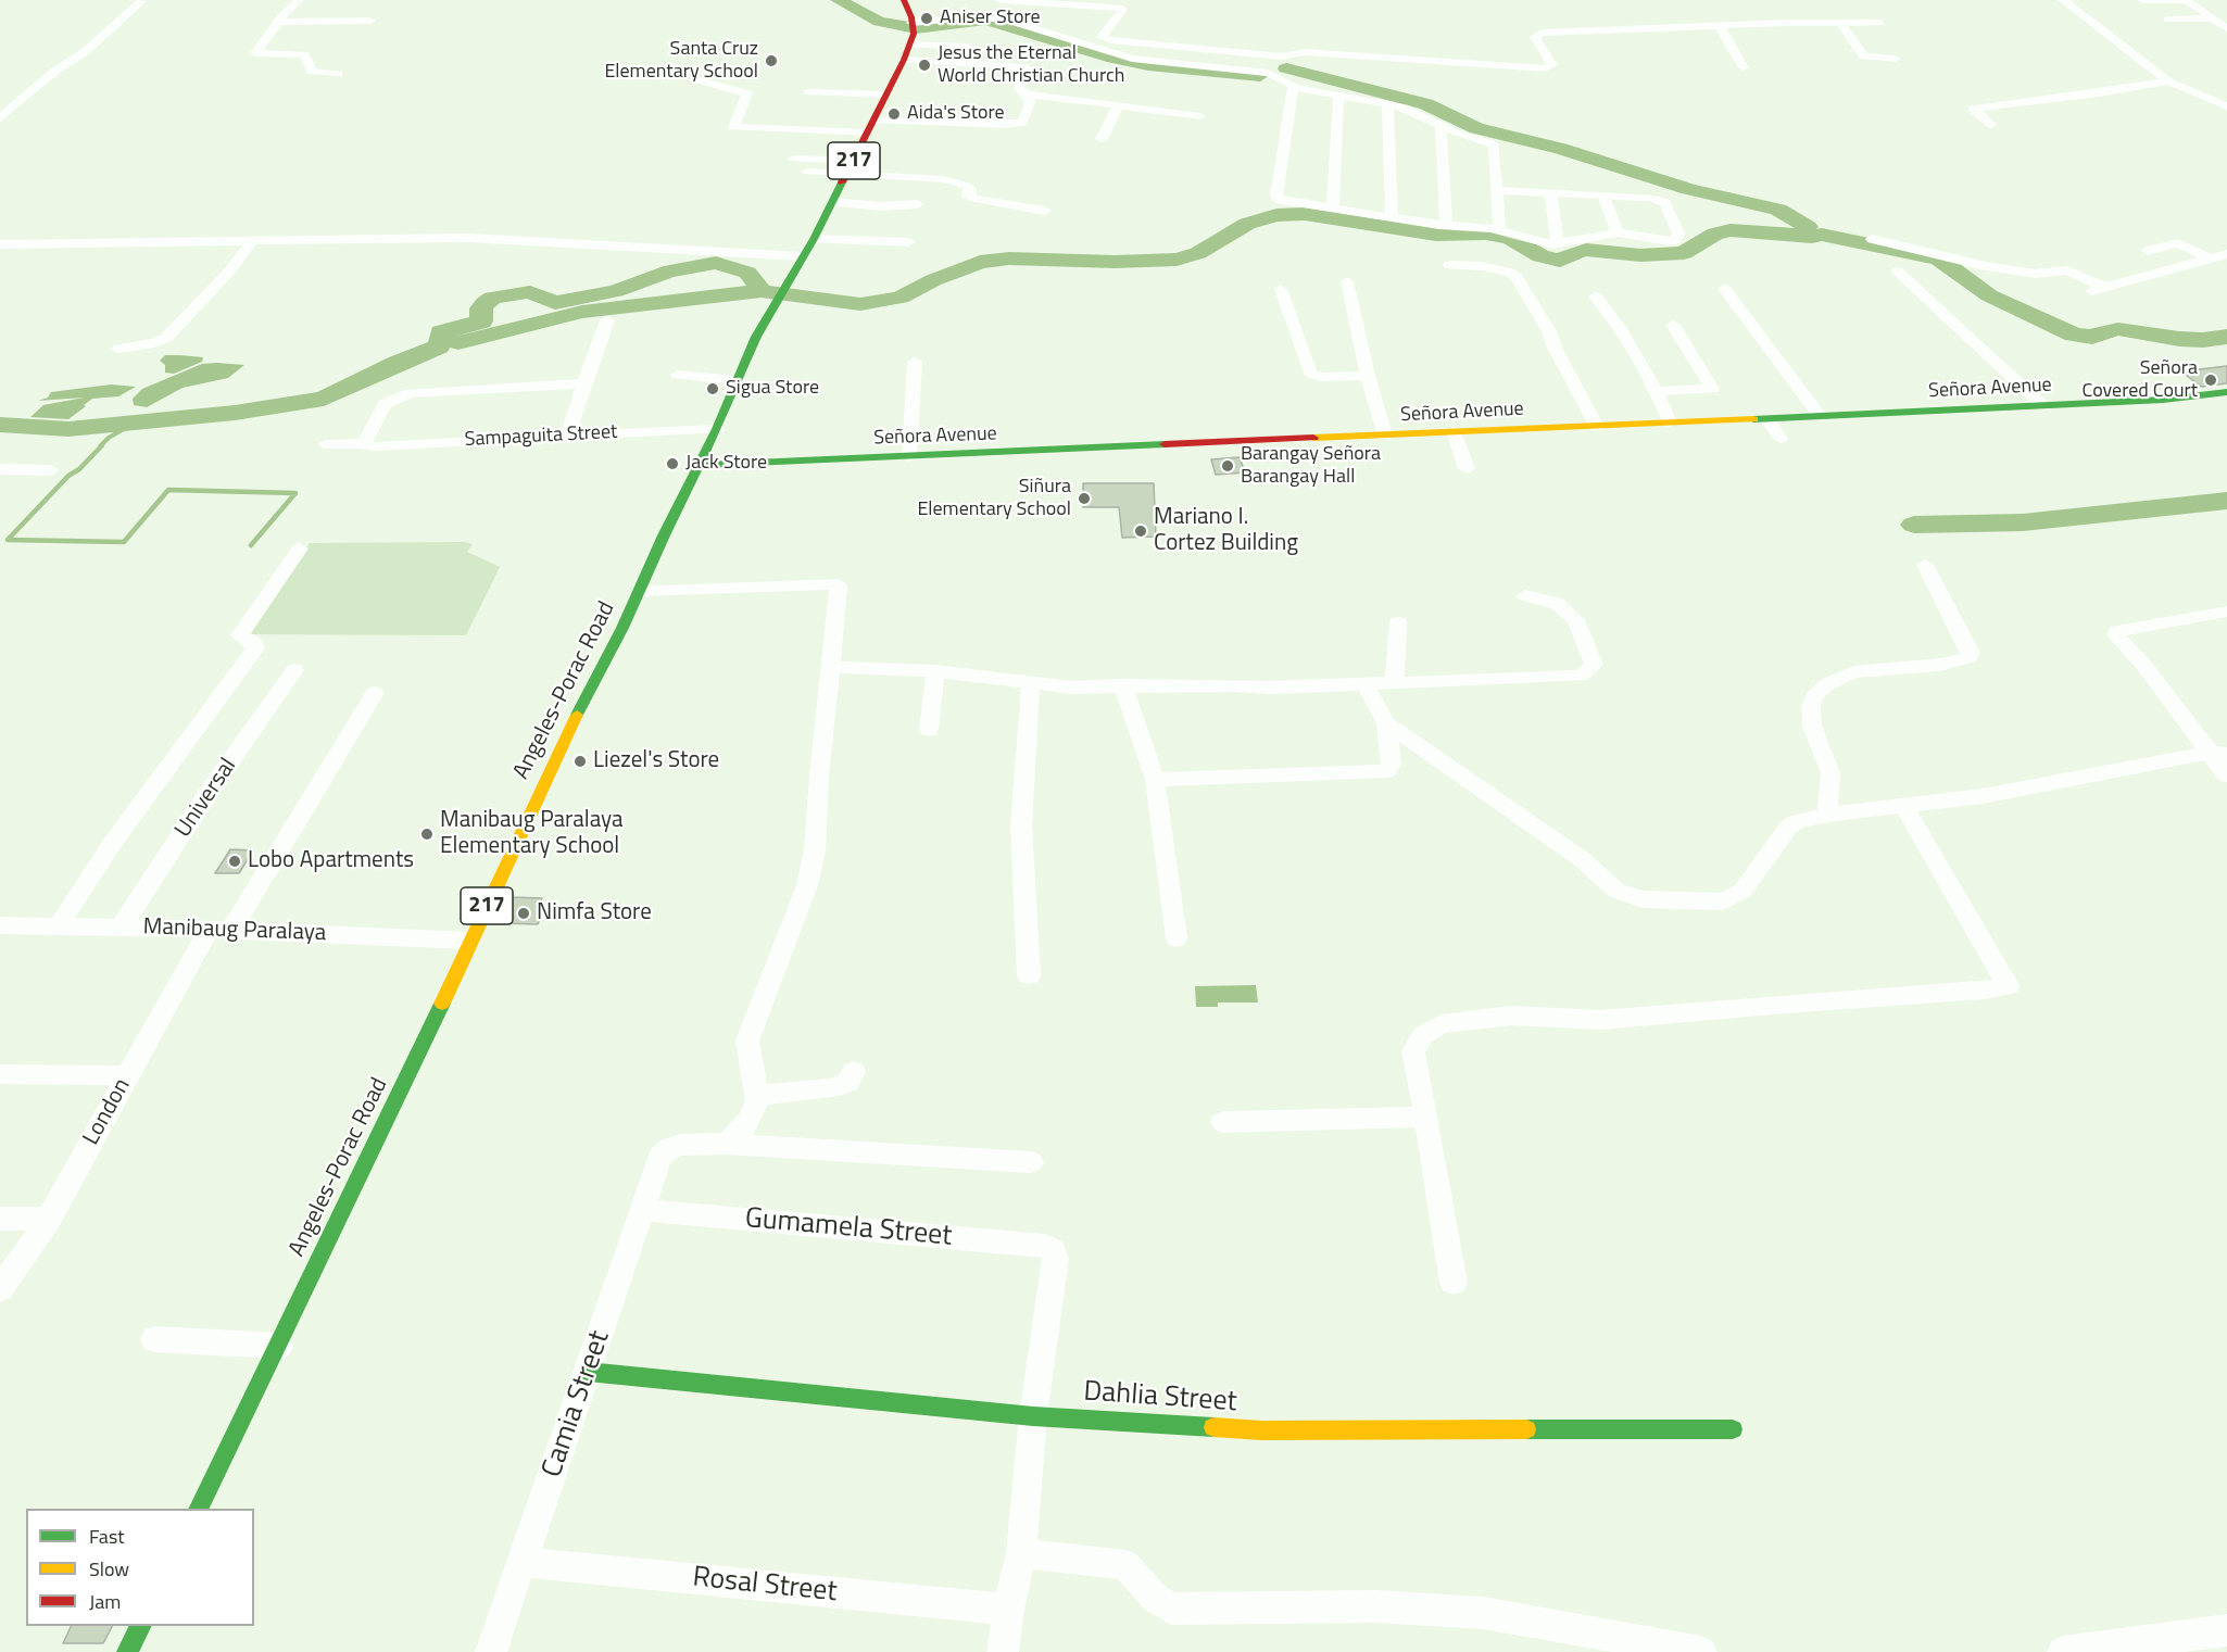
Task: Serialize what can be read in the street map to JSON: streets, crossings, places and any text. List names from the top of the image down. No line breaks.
{"streets":{"main road":["217","Señora Avenue","Angeles-Porac Road","Dahlia Street"],"street":["Sampaguita Street","Universal","Manibaug Paralaya","London","Gumamela Street","Camia Street","Rosal Street"]},"crossings":[["Señora Avenue","Angeles-Porac Road"],["Sampaguita Street","Angeles-Porac Road"],["Angeles-Porac Road","Manibaug Paralaya"],["Universal","Manibaug Paralaya"],["Manibaug Paralaya","London"],["Gumamela Street","Dahlia Street"],["Gumamela Street","Camia Street"],["Dahlia Street","Camia Street"],["Camia Street","Rosal Street"]],"places":["Aniser Store","Santa Cruz Elementary School","Jesus the Eternal World Christian Church","Aida's Store","Señora Covered Court","Sigua Store","Jack Store","Barangay Señora Barangay Hall","Siñura Elementary School","Mariano I. Cortez Building","Liezel's Store","Manibaug Paralaya Elementary School","Lobo Apartments","Nimfa Store"],"legend":["Fast","Slow","Jam"]}
